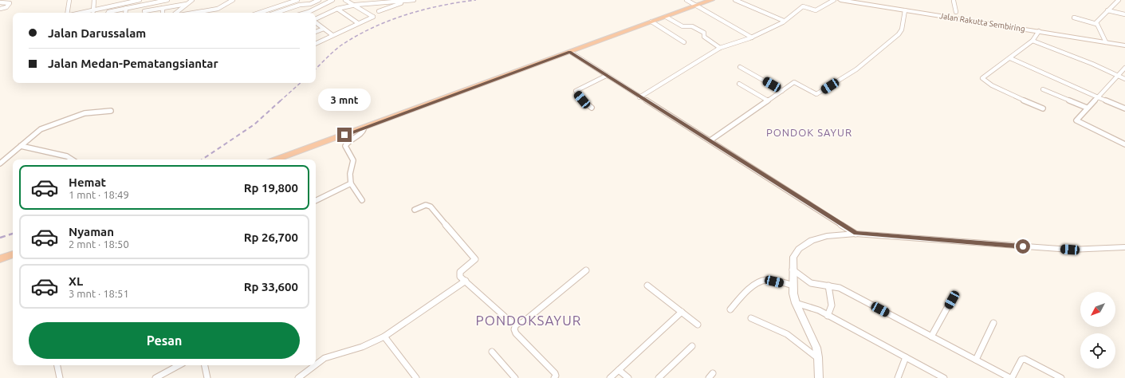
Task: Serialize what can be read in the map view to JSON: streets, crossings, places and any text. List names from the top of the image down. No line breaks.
{"streets":{"main road":["Jalan Rakutta Sembiring"]},"districts":["PONDOK SAYUR","PONDOKSAYUR"],"north":"bottom left","page":{"banner":["Jalan Darussalam","Jalan Medan-Pematangsiantar"],"bubble":"3 mnt","list":[{"name":"Hemat","note":"1 mnt · 18:49","value":"Rp 19,800"},{"name":"Nyaman","note":"2 mnt · 18:50","value":"Rp 26,700"},{"name":"XL","note":"3 mnt · 18:51","value":"Rp 33,600"}],"buttons":"Pesan"}}
